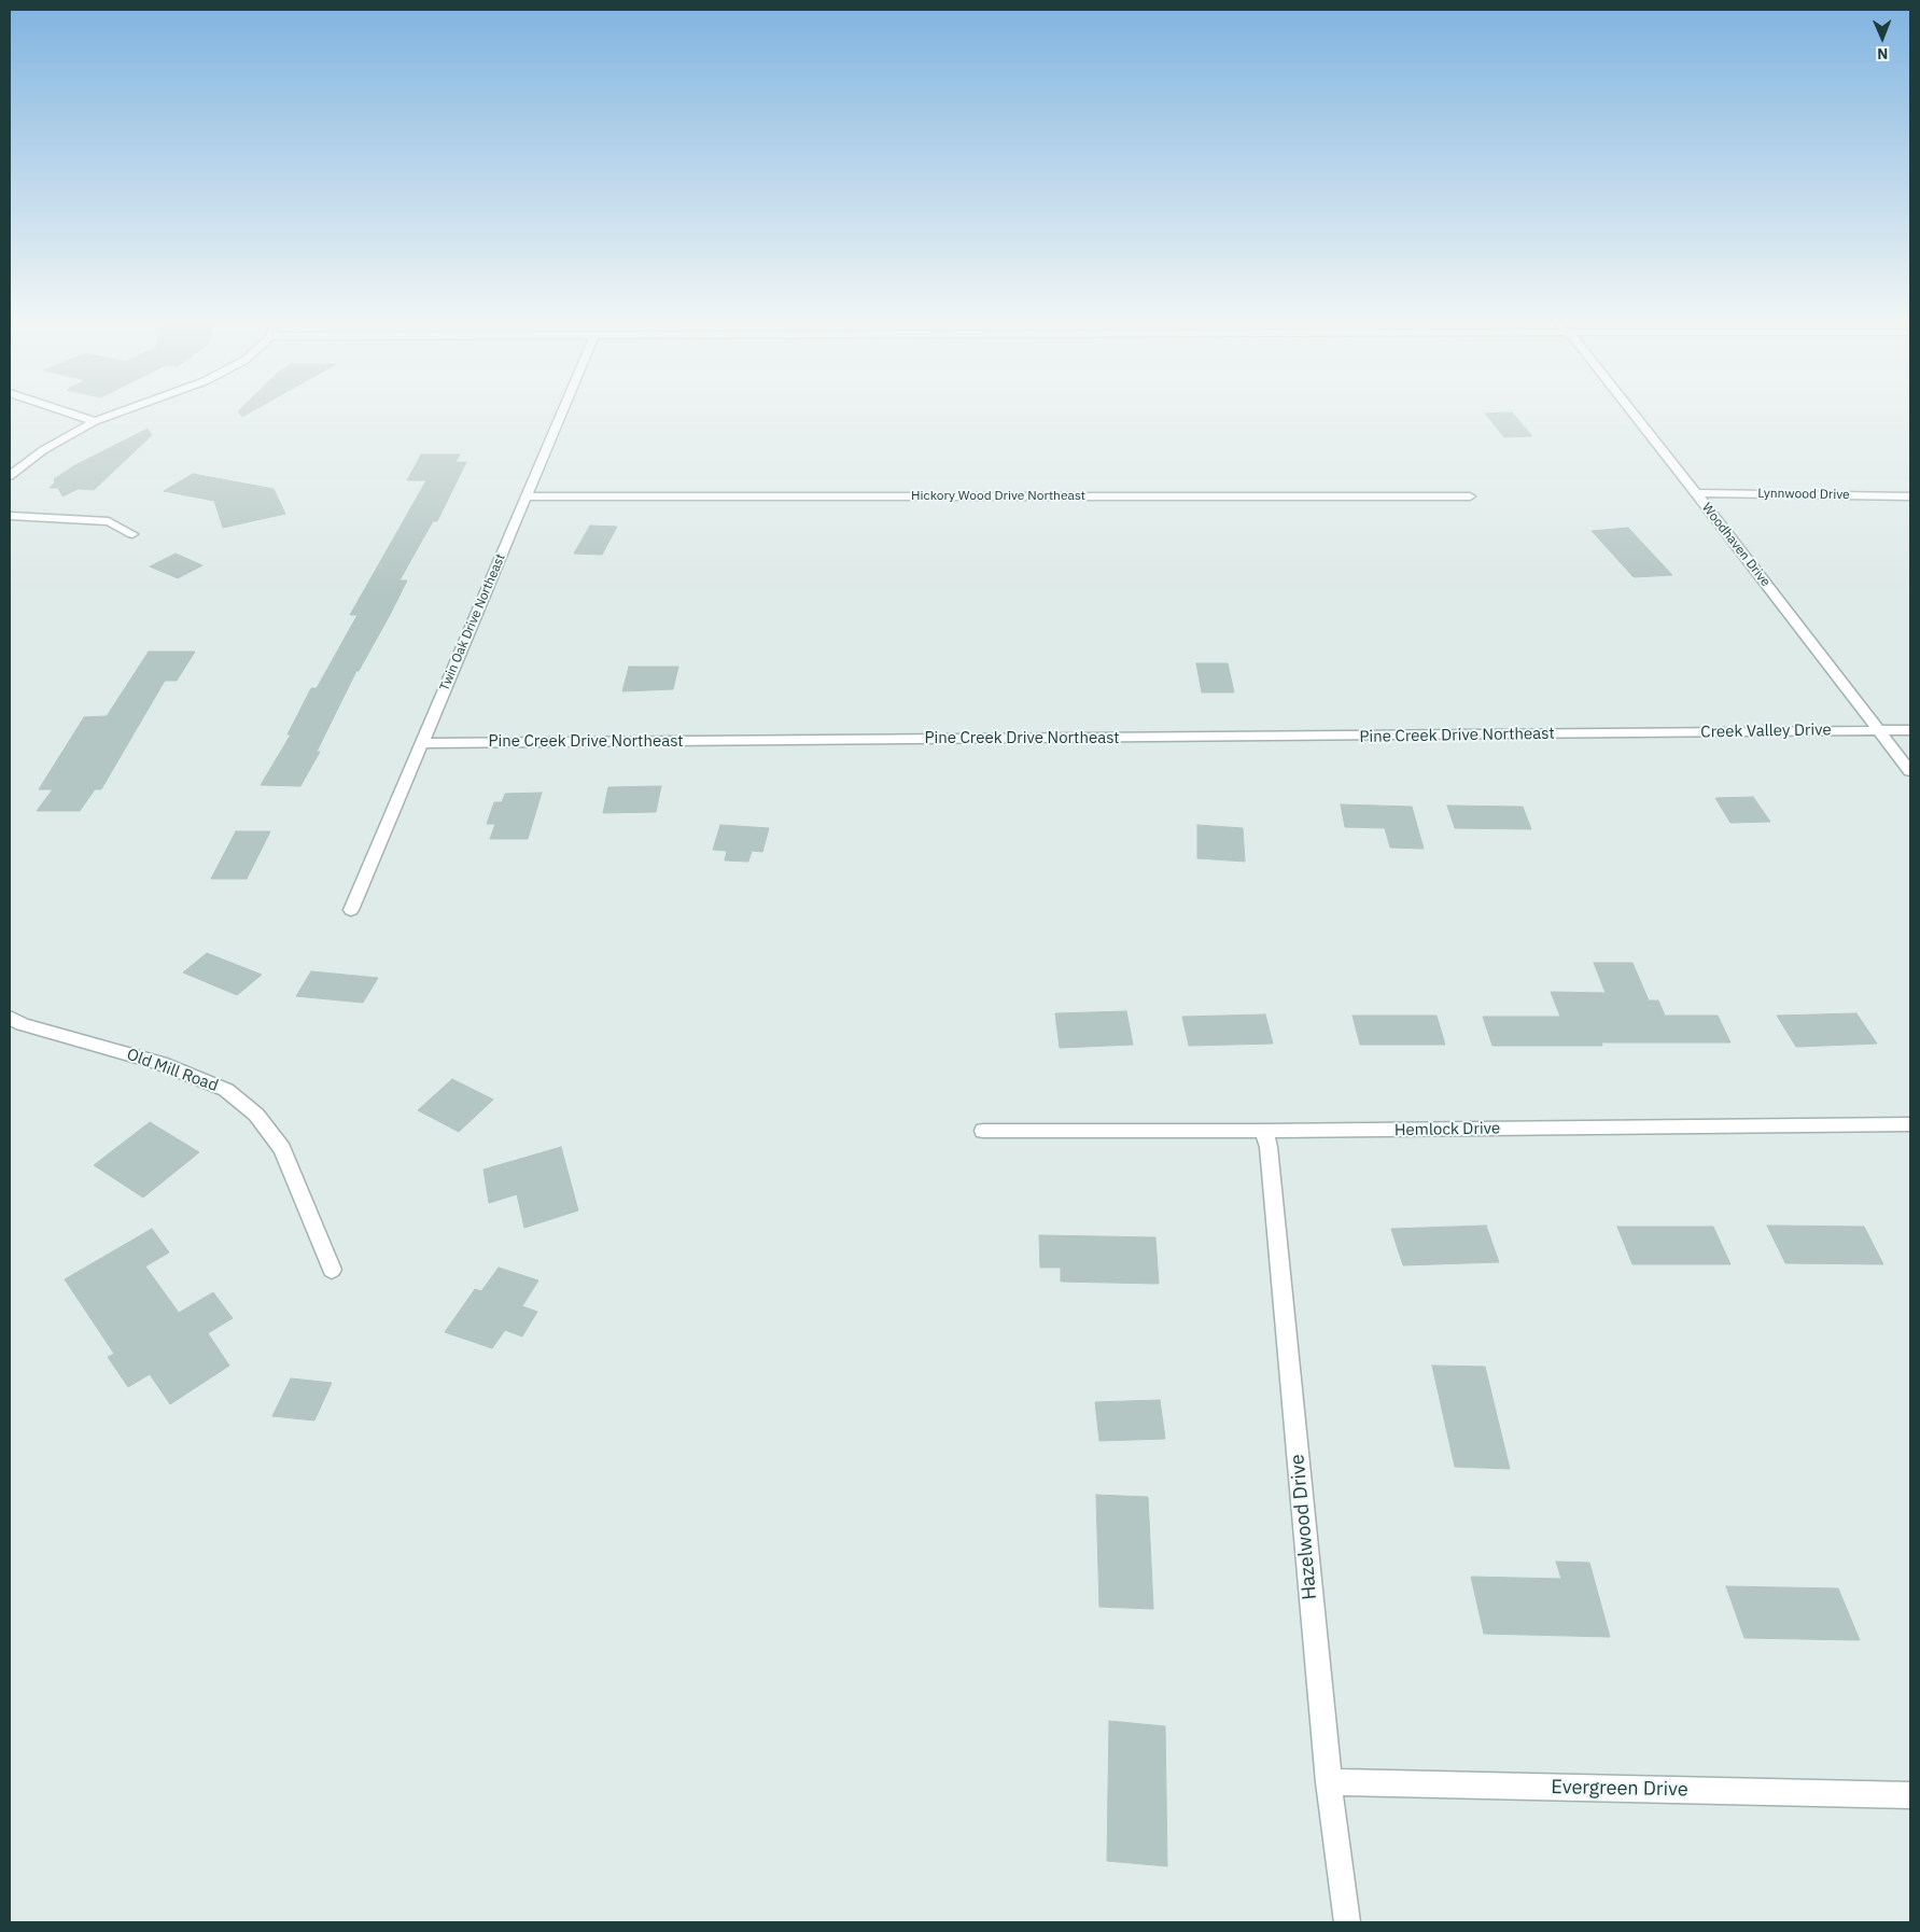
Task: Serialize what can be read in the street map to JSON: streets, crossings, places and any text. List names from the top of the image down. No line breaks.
{"streets":{"street":["Lynnwood Drive","Hickory Wood Drive Northeast","Woodhaven Drive","Twin Oak Drive Northeast","Creek Valley Drive","Pine Creek Drive Northeast","Old Mill Road","Hemlock Drive","Hazelwood Drive","Evergreen Drive"]},"crossings":[["Lynnwood Drive","Woodhaven Drive"],["Hickory Wood Drive Northeast","Twin Oak Drive Northeast"],["Woodhaven Drive","Creek Valley Drive"],["Twin Oak Drive Northeast","Pine Creek Drive Northeast"],["Creek Valley Drive","Pine Creek Drive Northeast"],["Hemlock Drive","Hazelwood Drive"],["Hazelwood Drive","Evergreen Drive"]],"north":"bottom"}
